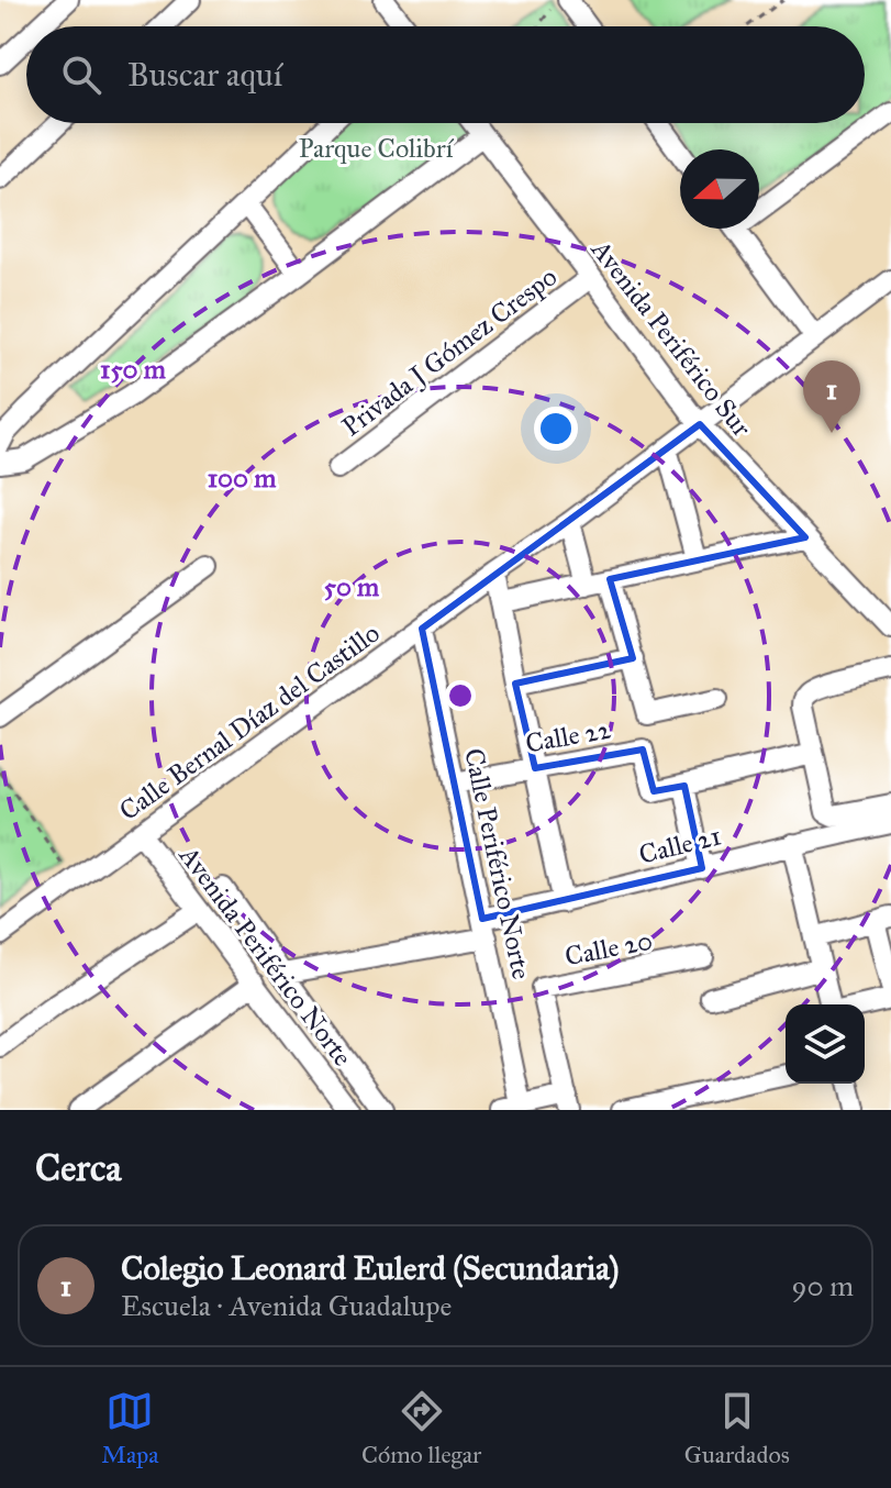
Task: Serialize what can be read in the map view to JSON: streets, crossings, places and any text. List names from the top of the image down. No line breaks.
{"streets":{"street":["Avenida Periférico Sur","Privada J Gómez Crespo","Calle Bernal Díaz del Castillo","Calle 22","Calle 21","Calle Periférico Norte","Calle 20","Avenida Periférico Norte"]},"crossings":[["Avenida Periférico Sur","Privada J Gómez Crespo"],["Avenida Periférico Sur","Calle Bernal Díaz del Castillo"],["Calle Bernal Díaz del Castillo","Calle Periférico Norte"],["Calle Bernal Díaz del Castillo","Avenida Periférico Norte"],["Calle 22","Calle Periférico Norte"],["Calle 21","Calle Periférico Norte"],["Calle Periférico Norte","Calle 20"]],"parks":["Parque Colibrí"],"north":"left","page":{"search":"Buscar aquí","pins":"1","heading":"Cerca","list":[{"mark":"1","name":"Colegio Leonard Eulerd (Secundaria)","note":"Escuela · Avenida Guadalupe","value":"90 m"}],"nav":["Mapa","Cómo llegar","Guardados"]},"rings":["150 m","100 m","50 m"]}
